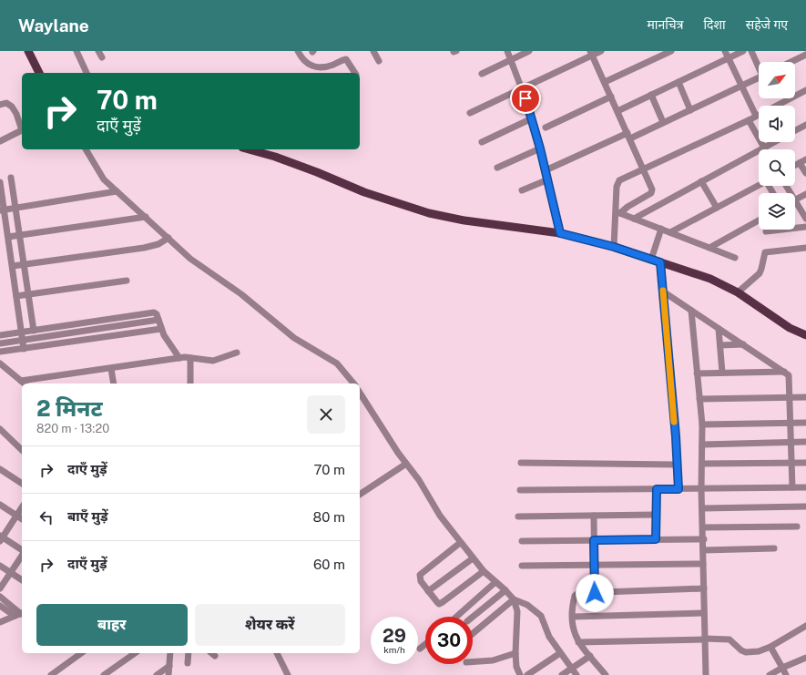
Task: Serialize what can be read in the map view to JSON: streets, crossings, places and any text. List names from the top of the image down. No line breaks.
{"north":"top right","page":{"header":"Waylane","nav":["मानचित्र","दिशा","सहेजे गए"],"turn":["70 m","दाएँ मुड़ें"],"heading":["2 मिनट","820 m · 13:20"],"list":[{"name":"दाएँ मुड़ें","value":"70 m"},{"name":"बाएँ मुड़ें","value":"80 m"},{"name":"दाएँ मुड़ें","value":"60 m"}],"buttons":["बाहर","शेयर करें"],"speed":"29 km/h","limit":"30"}}
